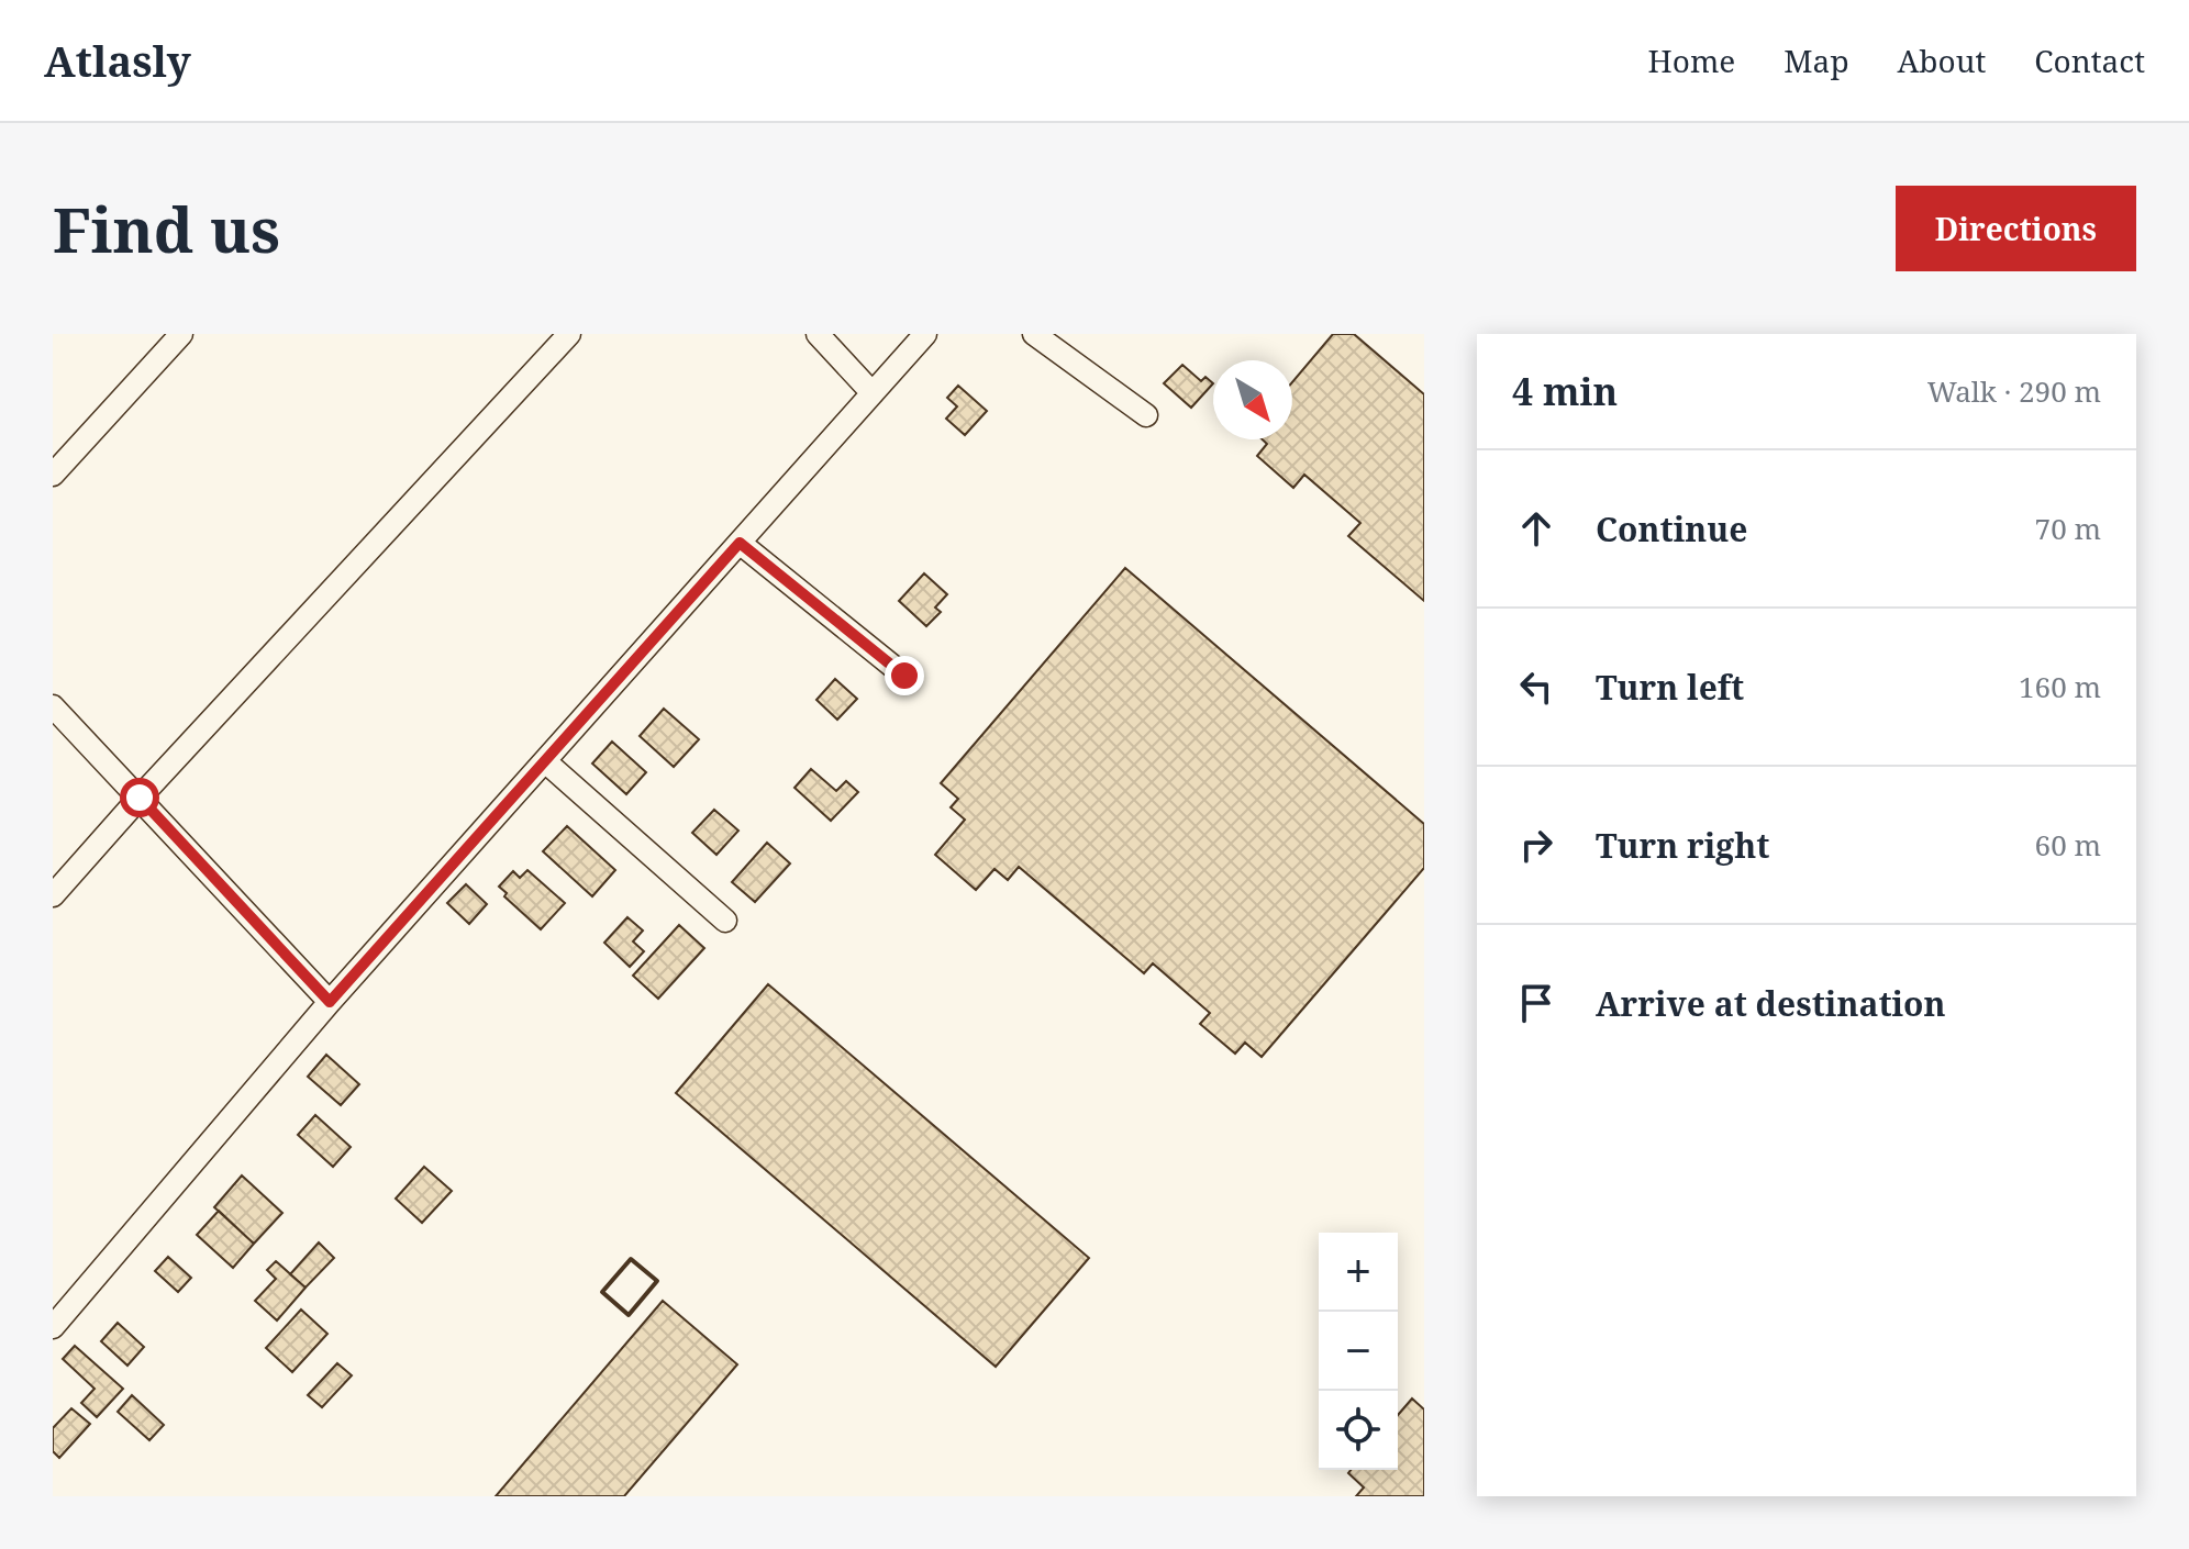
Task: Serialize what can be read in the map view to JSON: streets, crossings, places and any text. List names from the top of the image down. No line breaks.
{"north":"bottom right","page":{"header":"Atlasly","nav":["Home","Map","About","Contact"],"buttons":"Directions","title":"Find us","heading":["4 min","Walk · 290 m"],"list":[["Continue","70 m"],["Turn left","160 m"],["Turn right","60 m"],"Arrive at destination"],"map_buttons":["+","−"]}}
